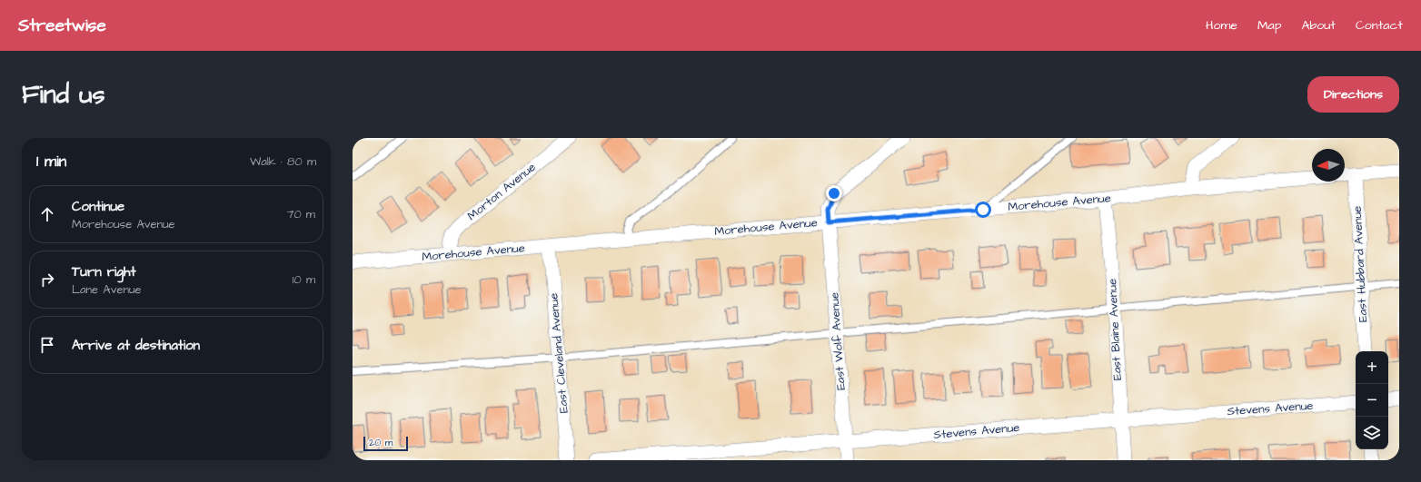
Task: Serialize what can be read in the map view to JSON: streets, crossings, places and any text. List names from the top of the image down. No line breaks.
{"streets":{"street":["Morton Avenue","Morehouse Avenue","East Hubbard Avenue","East Blaine Avenue","East Wolf Avenue","East Cleveland Avenue","Stevens Avenue"]},"crossings":[["Morton Avenue","Morehouse Avenue"],["Morehouse Avenue","East Blaine Avenue"],["Morehouse Avenue","East Wolf Avenue"],["Morehouse Avenue","East Cleveland Avenue"],["East Blaine Avenue","Stevens Avenue"],["East Wolf Avenue","Stevens Avenue"]],"scale_bar":"20 m","north":"left","page":{"header":"Streetwise","nav":["Home","Map","About","Contact"],"buttons":"Directions","title":"Find us","heading":["1 min","Walk · 80 m"],"list":[["Continue","Morehouse Avenue","70 m"],["Turn right","Lane Avenue","10 m"],"Arrive at destination"],"map_buttons":["+","−"],"scale":"20 m"}}
